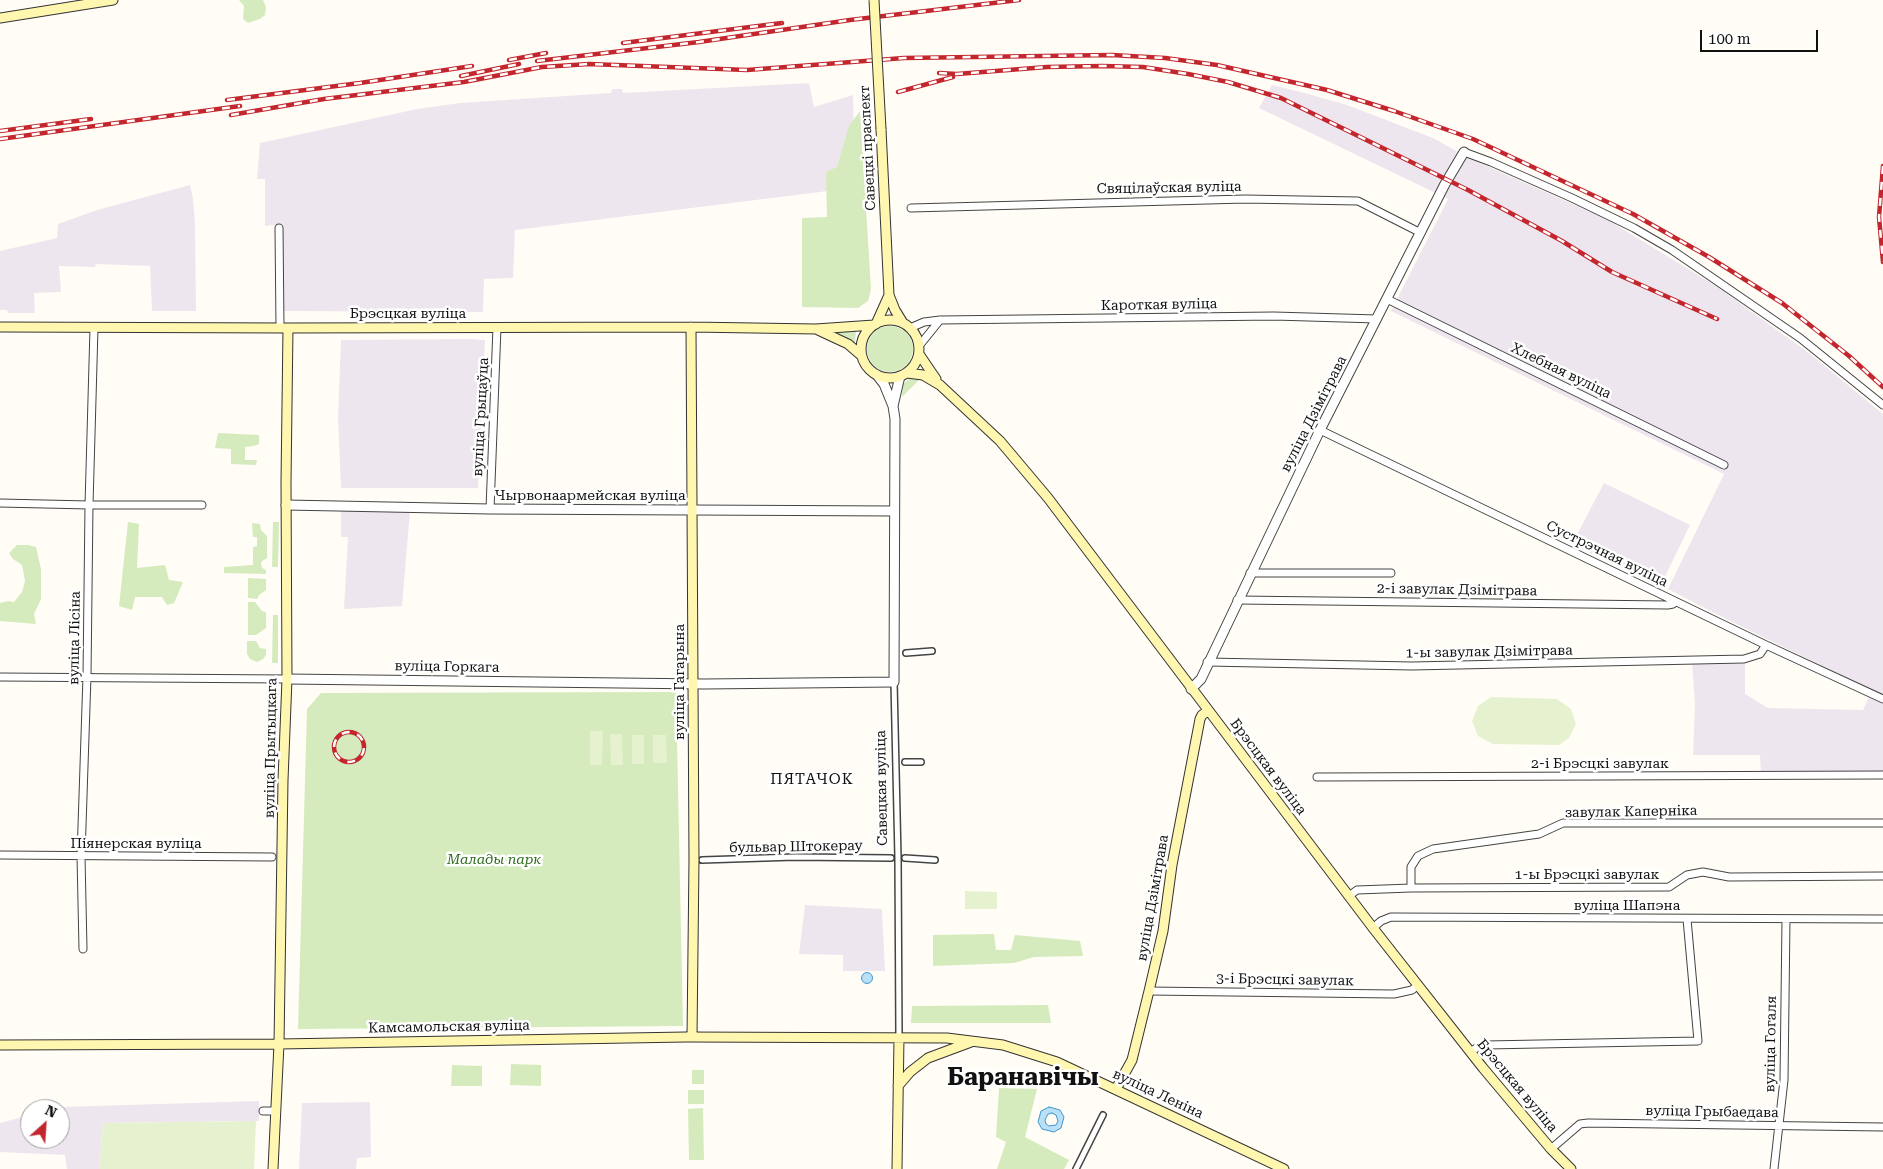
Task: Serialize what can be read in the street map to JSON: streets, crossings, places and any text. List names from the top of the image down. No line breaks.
{"streets":{"main road":["Савецкі праспект","Брэсцкая вуліца","вуліца Дзімітрава","вуліца Гагарына","вуліца Прытыцкага","Савецкая вуліца","Камсамольская вуліца","вуліца Леніна"],"street":["Свяцілаўская вуліца","Кароткая вуліца","Хлебная вуліца","вуліца Грыцаўца","Чырвонаармейская вуліца","Сустрэчная вуліца","2-і завулак Дзімітрава","вуліца Лісіна","1-ы завулак Дзімітрава","вуліца Горкага","2-і Брэсцкі завулак","завулак Каперніка","Піянерская вуліца","бульвар Штокерау","1-ы Брэсцкі завулак","вуліца Шапэна","3-і Брэсцкі завулак","вуліца Гогаля","вуліца Грыбаедава"]},"crossings":[["Савецкі праспект","Кароткая вуліца"],["Савецкі праспект","Брэсцкая вуліца"],["Савецкі праспект","Савецкая вуліца"],["Свяцілаўская вуліца","вуліца Дзімітрава"],["Кароткая вуліца","Брэсцкая вуліца"],["Кароткая вуліца","вуліца Дзімітрава"],["Кароткая вуліца","Савецкая вуліца"],["Брэсцкая вуліца","вуліца Дзімітрава"],["Брэсцкая вуліца","вуліца Грыцаўца"],["Брэсцкая вуліца","вуліца Лісіна"],["Брэсцкая вуліца","вуліца Гагарына"],["Брэсцкая вуліца","вуліца Прытыцкага"],["Брэсцкая вуліца","Савецкая вуліца"],["Брэсцкая вуліца","1-ы Брэсцкі завулак"],["Брэсцкая вуліца","вуліца Шапэна"],["Брэсцкая вуліца","3-і Брэсцкі завулак"],["Брэсцкая вуліца","вуліца Грыбаедава"],["Хлебная вуліца","вуліца Дзімітрава"],["вуліца Дзімітрава","Сустрэчная вуліца"],["вуліца Дзімітрава","2-і завулак Дзімітрава"],["вуліца Дзімітрава","1-ы завулак Дзімітрава"],["вуліца Дзімітрава","3-і Брэсцкі завулак"],["вуліца Дзімітрава","вуліца Леніна"],["вуліца Грыцаўца","Чырвонаармейская вуліца"],["Чырвонаармейская вуліца","вуліца Гагарына"],["Чырвонаармейская вуліца","вуліца Прытыцкага"],["Чырвонаармейская вуліца","Савецкая вуліца"],["Сустрэчная вуліца","2-і завулак Дзімітрава"],["Сустрэчная вуліца","1-ы завулак Дзімітрава"],["вуліца Лісіна","вуліца Горкага"],["вуліца Лісіна","Піянерская вуліца"],["вуліца Горкага","вуліца Гагарына"],["вуліца Горкага","вуліца Прытыцкага"],["вуліца Горкага","Савецкая вуліца"],["вуліца Гагарына","Камсамольская вуліца"],["вуліца Прытыцкага","Камсамольская вуліца"],["Савецкая вуліца","Камсамольская вуліца"],["Савецкая вуліца","вуліца Леніна"],["завулак Каперніка","1-ы Брэсцкі завулак"],["вуліца Шапэна","вуліца Гогаля"],["Камсамольская вуліца","вуліца Леніна"],["вуліца Гогаля","вуліца Грыбаедава"]],"districts":["ПЯТАЧОК","Баранавічы"],"parks":["Малады парк"],"scale_bar":"100 m","north":"top right"}
